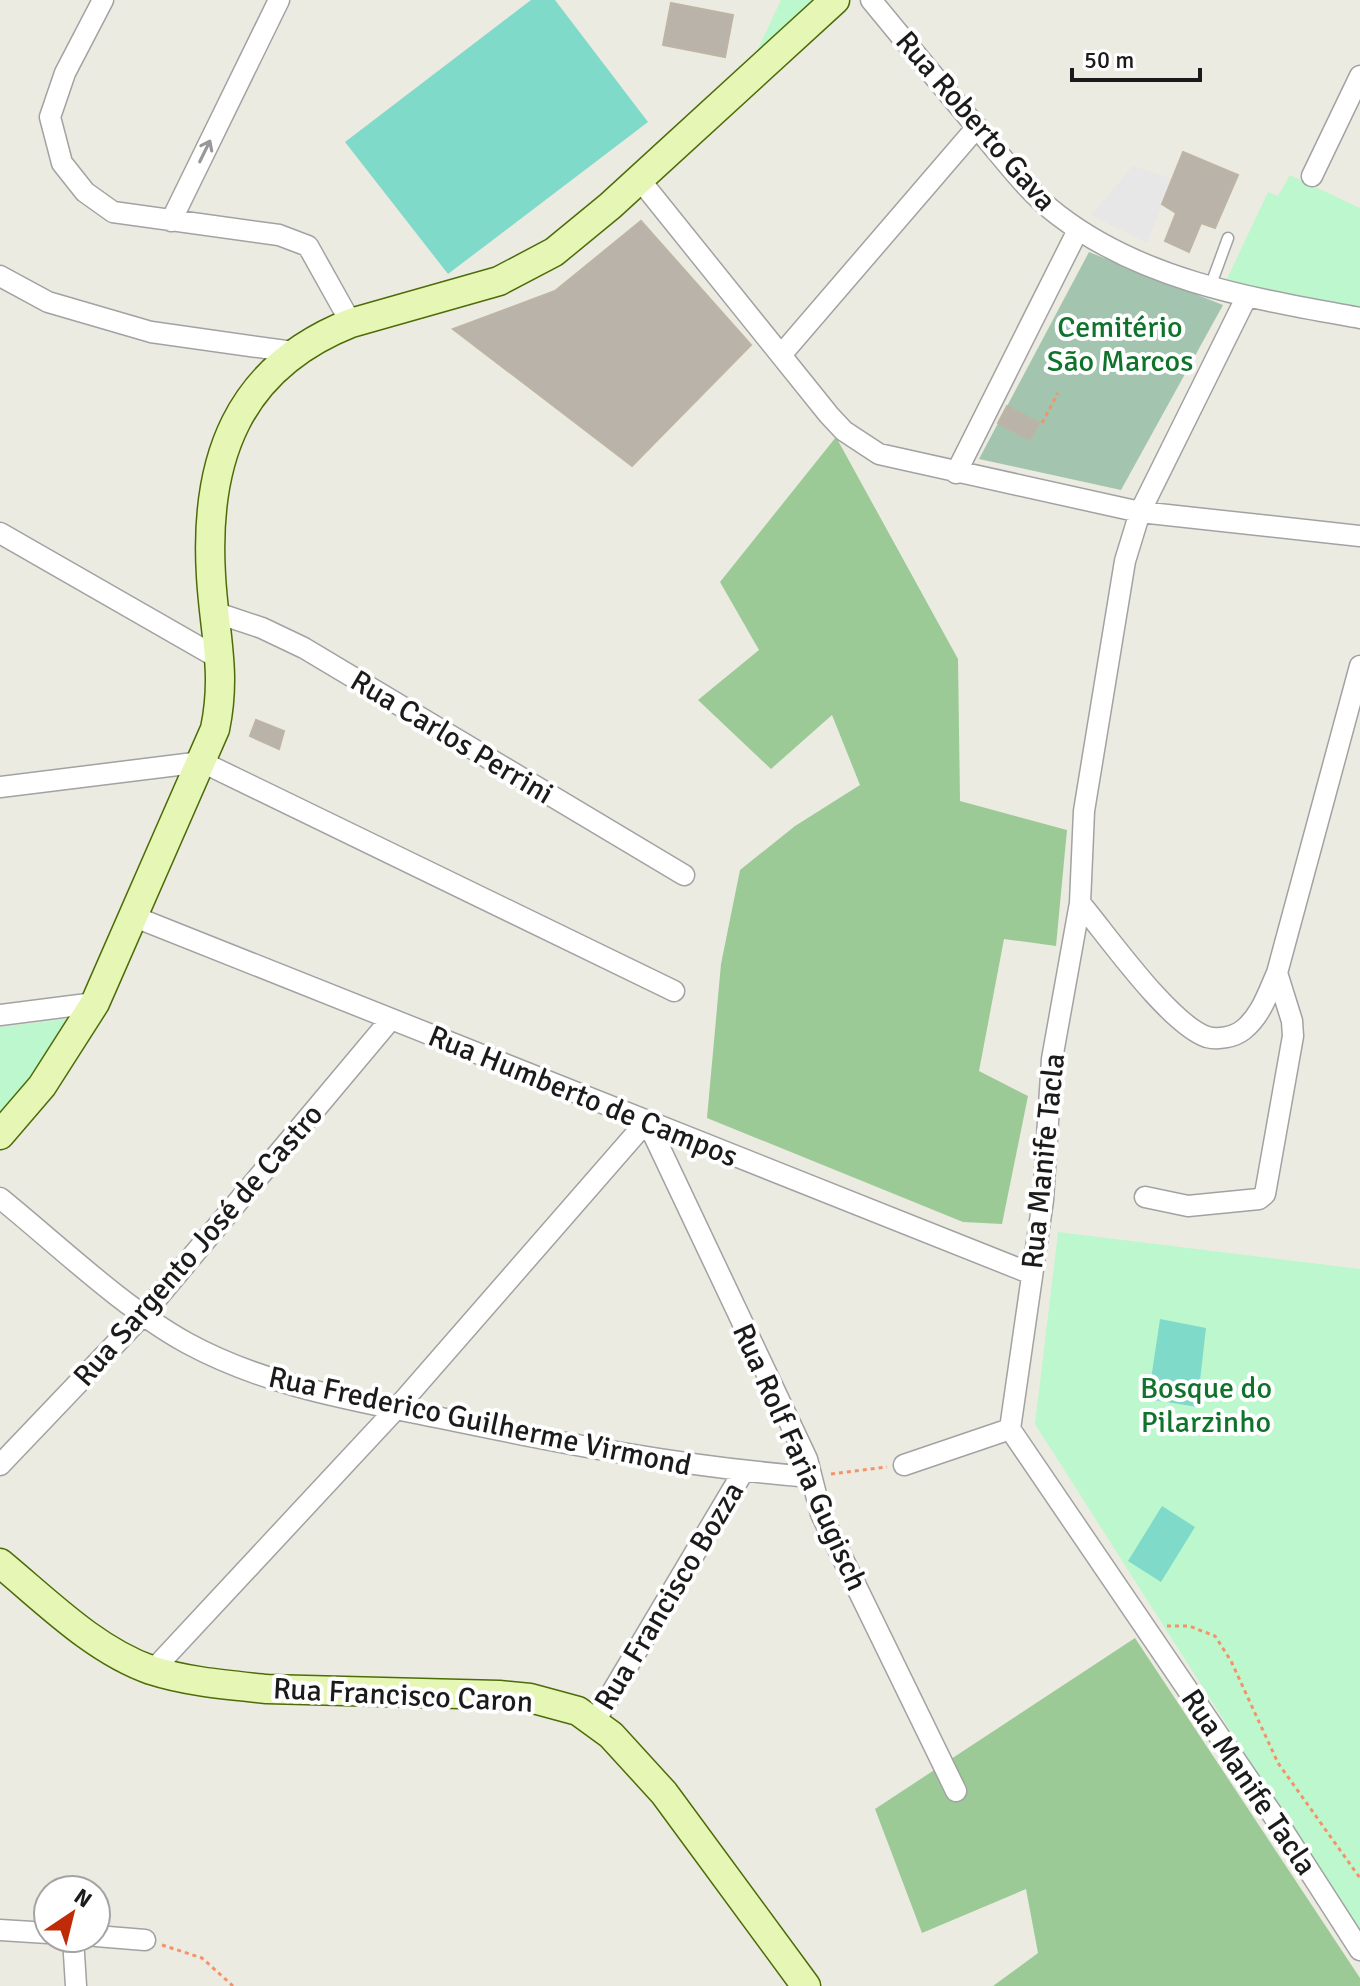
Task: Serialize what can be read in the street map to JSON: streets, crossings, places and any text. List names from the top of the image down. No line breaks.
{"streets":{"main road":["Rua Francisco Caron"],"street":["Rua Roberto Gava","Rua Carlos Perrini","Rua Humberto de Campos","Rua Manife Tacla","Rua Sargento José de Castro","Rua Frederico Guilherme Virmond","Rua Rolf Faria Gugisch","Rua Francisco Bozza"]},"crossings":[["Rua Roberto Gava","Rua Manife Tacla"],["Rua Humberto de Campos","Rua Manife Tacla"],["Rua Humberto de Campos","Rua Sargento José de Castro"],["Rua Humberto de Campos","Rua Rolf Faria Gugisch"],["Rua Sargento José de Castro","Rua Frederico Guilherme Virmond"],["Rua Frederico Guilherme Virmond","Rua Rolf Faria Gugisch"],["Rua Frederico Guilherme Virmond","Rua Francisco Bozza"],["Rua Francisco Bozza","Rua Francisco Caron"]],"parks":["Cemitério São Marcos","Bosque do Pilarzinho"],"scale_bar":"50 m","north":"top right"}
